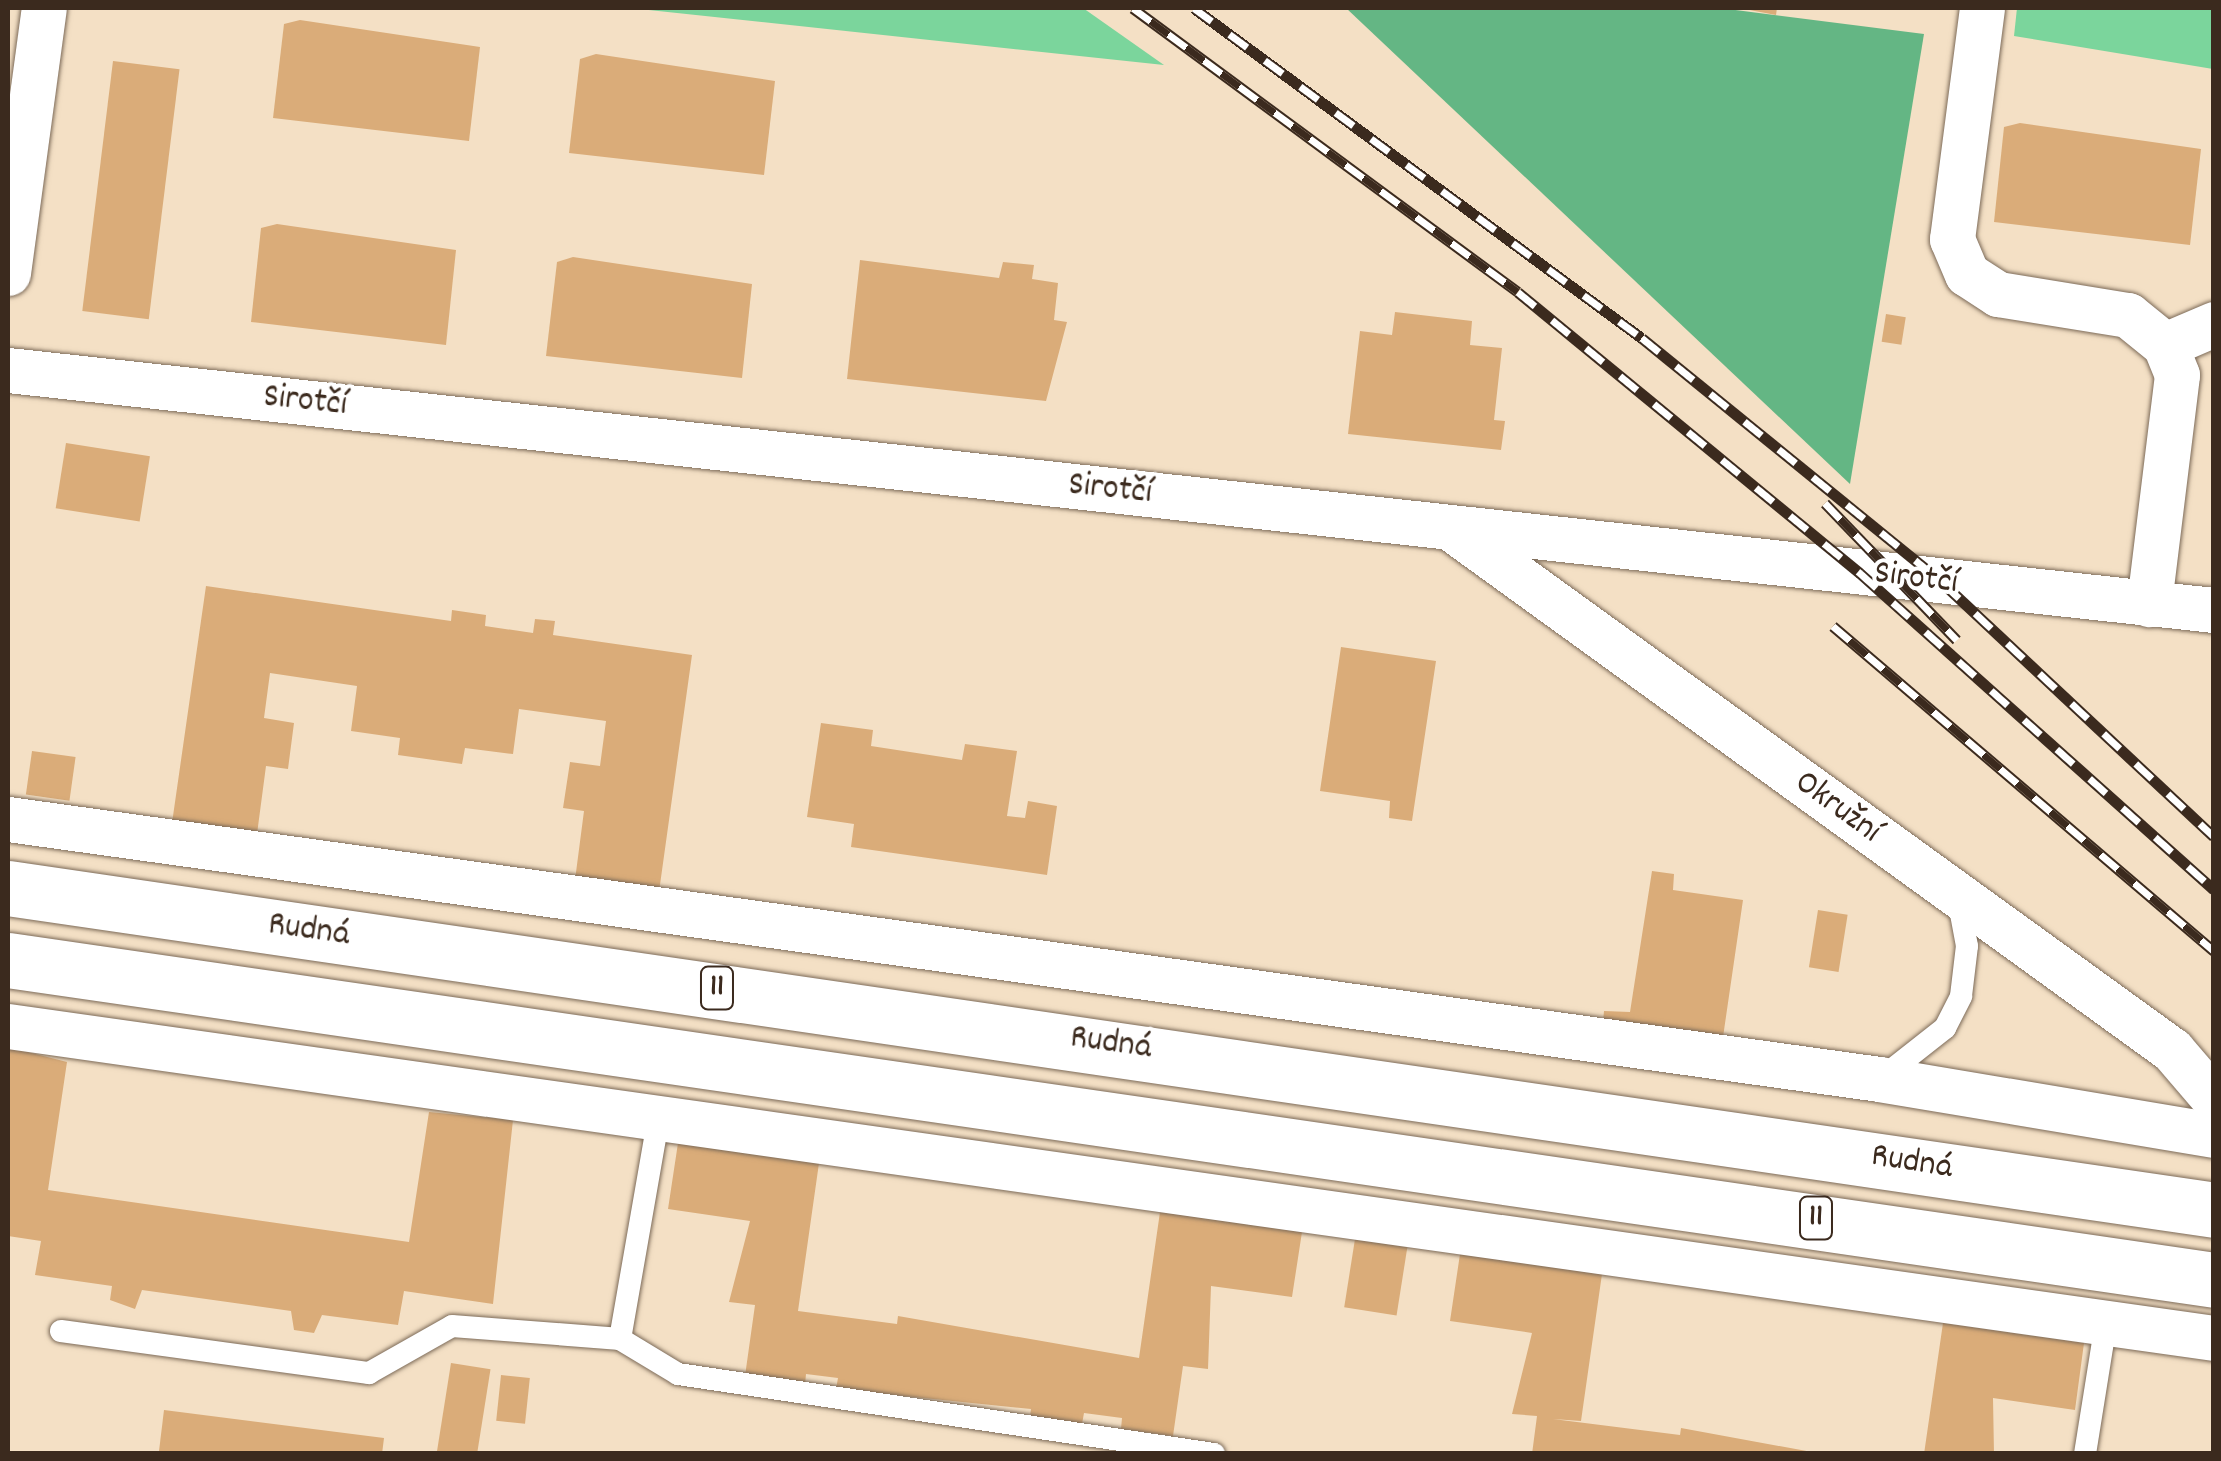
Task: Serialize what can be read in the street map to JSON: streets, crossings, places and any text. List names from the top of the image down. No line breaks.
{"streets":{"highway":["Rudná","11"],"street":["Sirotčí","Okružní"]},"crossings":[["Sirotčí","Okružní"]]}
